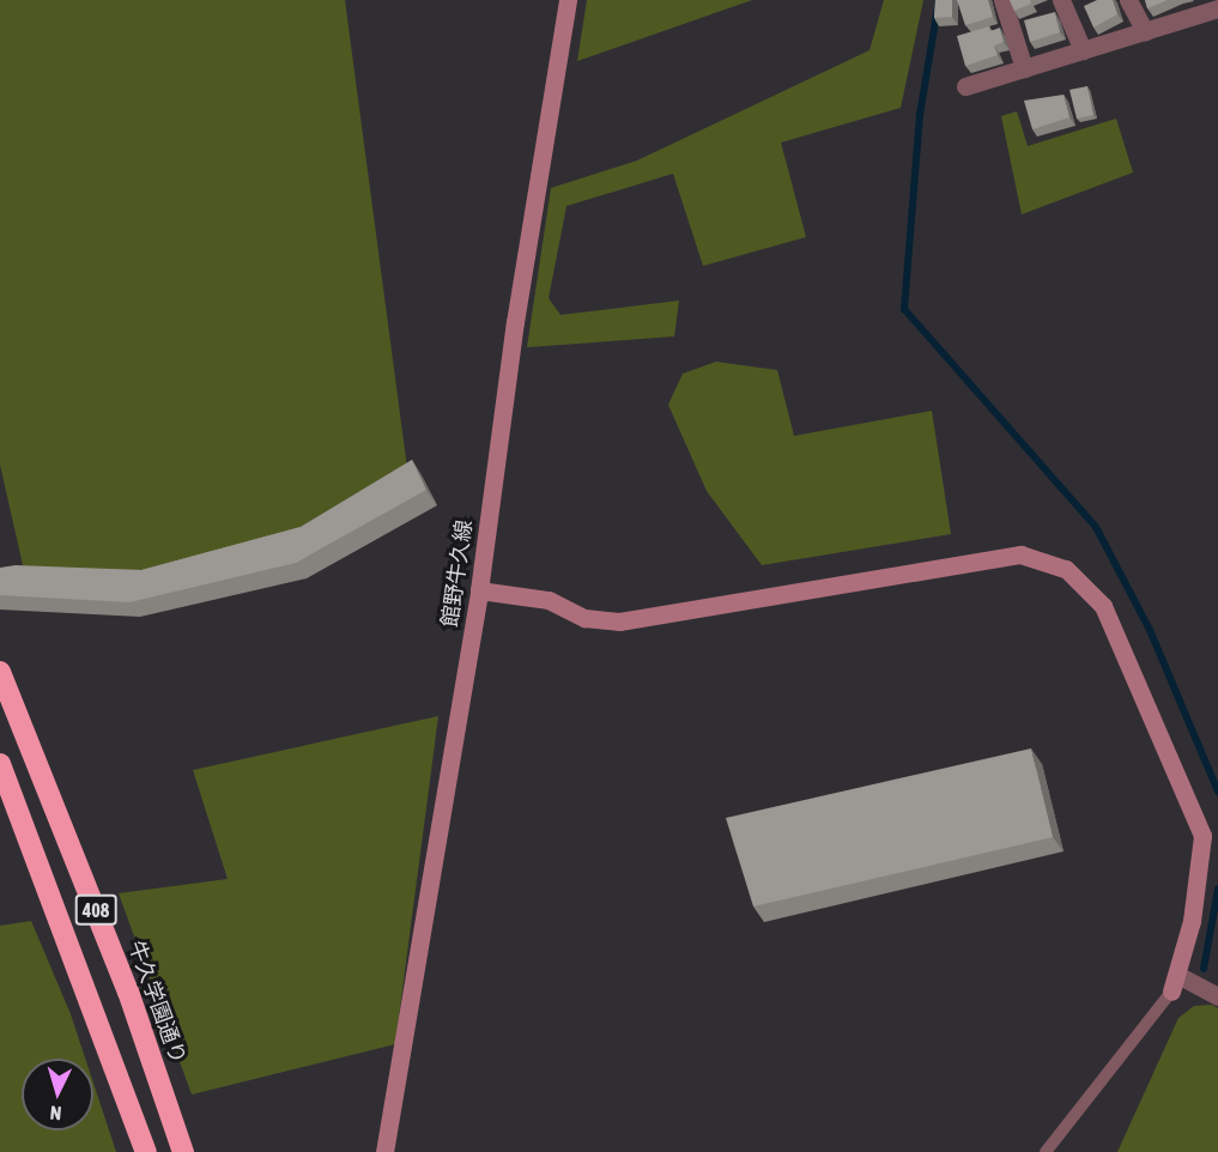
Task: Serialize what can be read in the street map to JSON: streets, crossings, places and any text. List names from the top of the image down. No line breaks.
{"streets":{"highway":["408","牛久学園通り"],"main road":["館野牛久線"]},"north":"bottom"}
